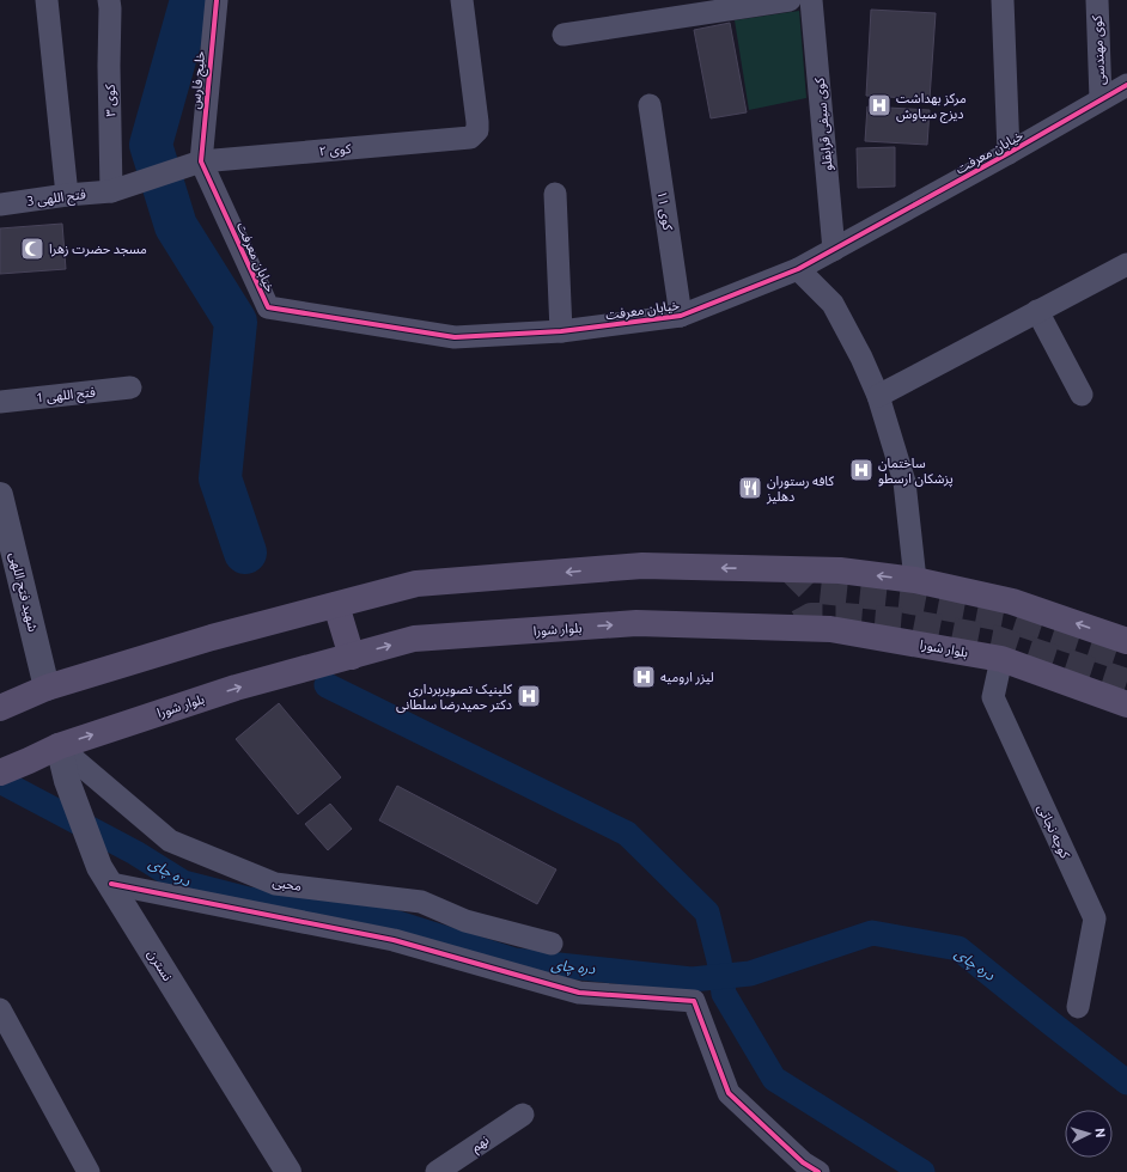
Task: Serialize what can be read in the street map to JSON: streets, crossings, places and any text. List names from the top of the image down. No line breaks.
{"streets":{"main road":["بلوار شورا"],"street":["کوی مهندسی","خلیج فارس","کوی ۳","کوی سیفی قرابقلو","کوی ۲","خیابان معرفت","فتح اللهی 3","کوی ۱۱","فتح اللهی 1","شهید فتح اللهی","کوچه نجاتی","محبی","نسترن","نهم"]},"crossings":[["کوی مهندسی","خیابان معرفت"],["خلیج فارس","کوی ۲"],["خلیج فارس","خیابان معرفت"],["کوی ۳","کوی ۲"],["کوی ۳","فتح اللهی 3"],["کوی سیفی قرابقلو","خیابان معرفت"],["کوی ۲","خیابان معرفت"],["کوی ۲","فتح اللهی 3"],["خیابان معرفت","کوی ۱۱"],["بلوار شورا","کوچه نجاتی"],["بلوار شورا","محبی"],["بلوار شورا","نسترن"],["محبی","نسترن"]],"water":["دره چای"],"places":{"hospital":["مرکز بهداشت دیزج سیاوش","ساختمان پزشکان ارسطو","لیزر ارومیه","کلینیک تصويربرداري دکتر حمیدرضا سلطانی"],"mosque":["مسجد حضرت زهرا"],"restaurant":["کافه رستوران دهلیز"]},"north":"right"}
